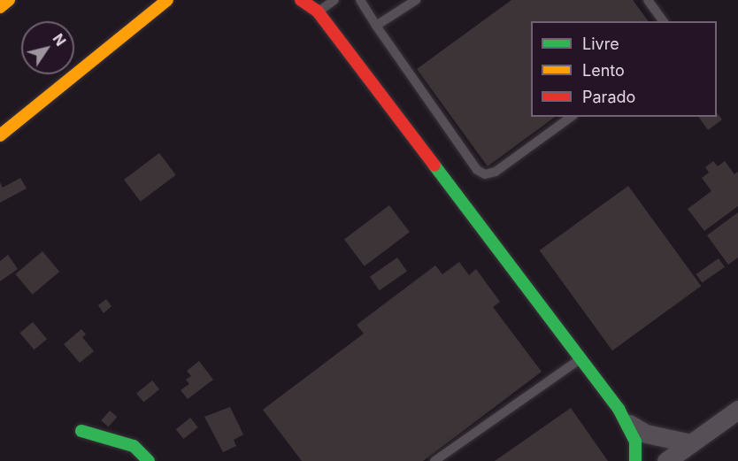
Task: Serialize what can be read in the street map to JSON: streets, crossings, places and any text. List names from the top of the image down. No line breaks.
{"legend":["Livre","Lento","Parado"],"north":"top right"}
